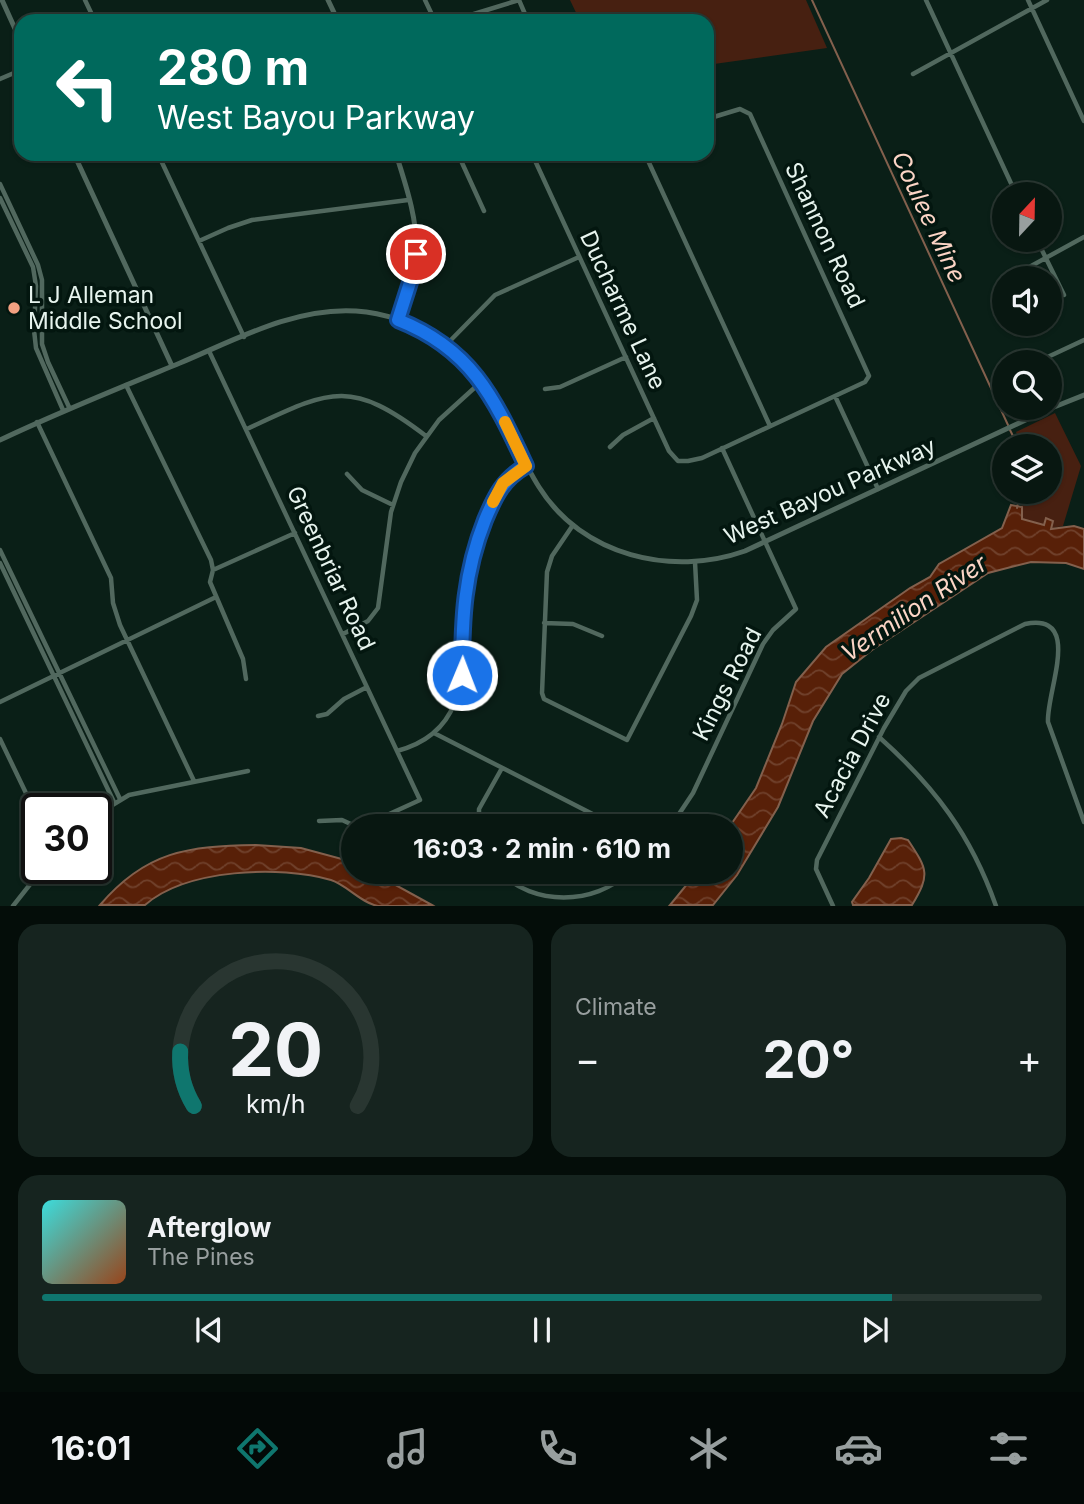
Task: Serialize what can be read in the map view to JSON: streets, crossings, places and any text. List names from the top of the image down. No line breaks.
{"streets":{"street":["Shannon Road","Ducharme Lane","West Bayou Parkway","Greenbriar Road","Kings Road","Acacia Drive"]},"crossings":[["Shannon Road","Ducharme Lane"],["Shannon Road","Kings Road"],["West Bayou Parkway","Greenbriar Road"],["West Bayou Parkway","Kings Road"]],"water":["Coulee Mine","Vermilion River"],"places":["L J Alleman Middle School"],"north":"top","page":{"turn":["280 m","West Bayou Parkway"],"limit":"30","trip":"16:03 · 2 min · 610 m","tile":"Climate","heat":["−","20°","+"],"song":["Afterglow","The Pines"],"tabs":"16:01","gauge":["20","km/h"]}}
